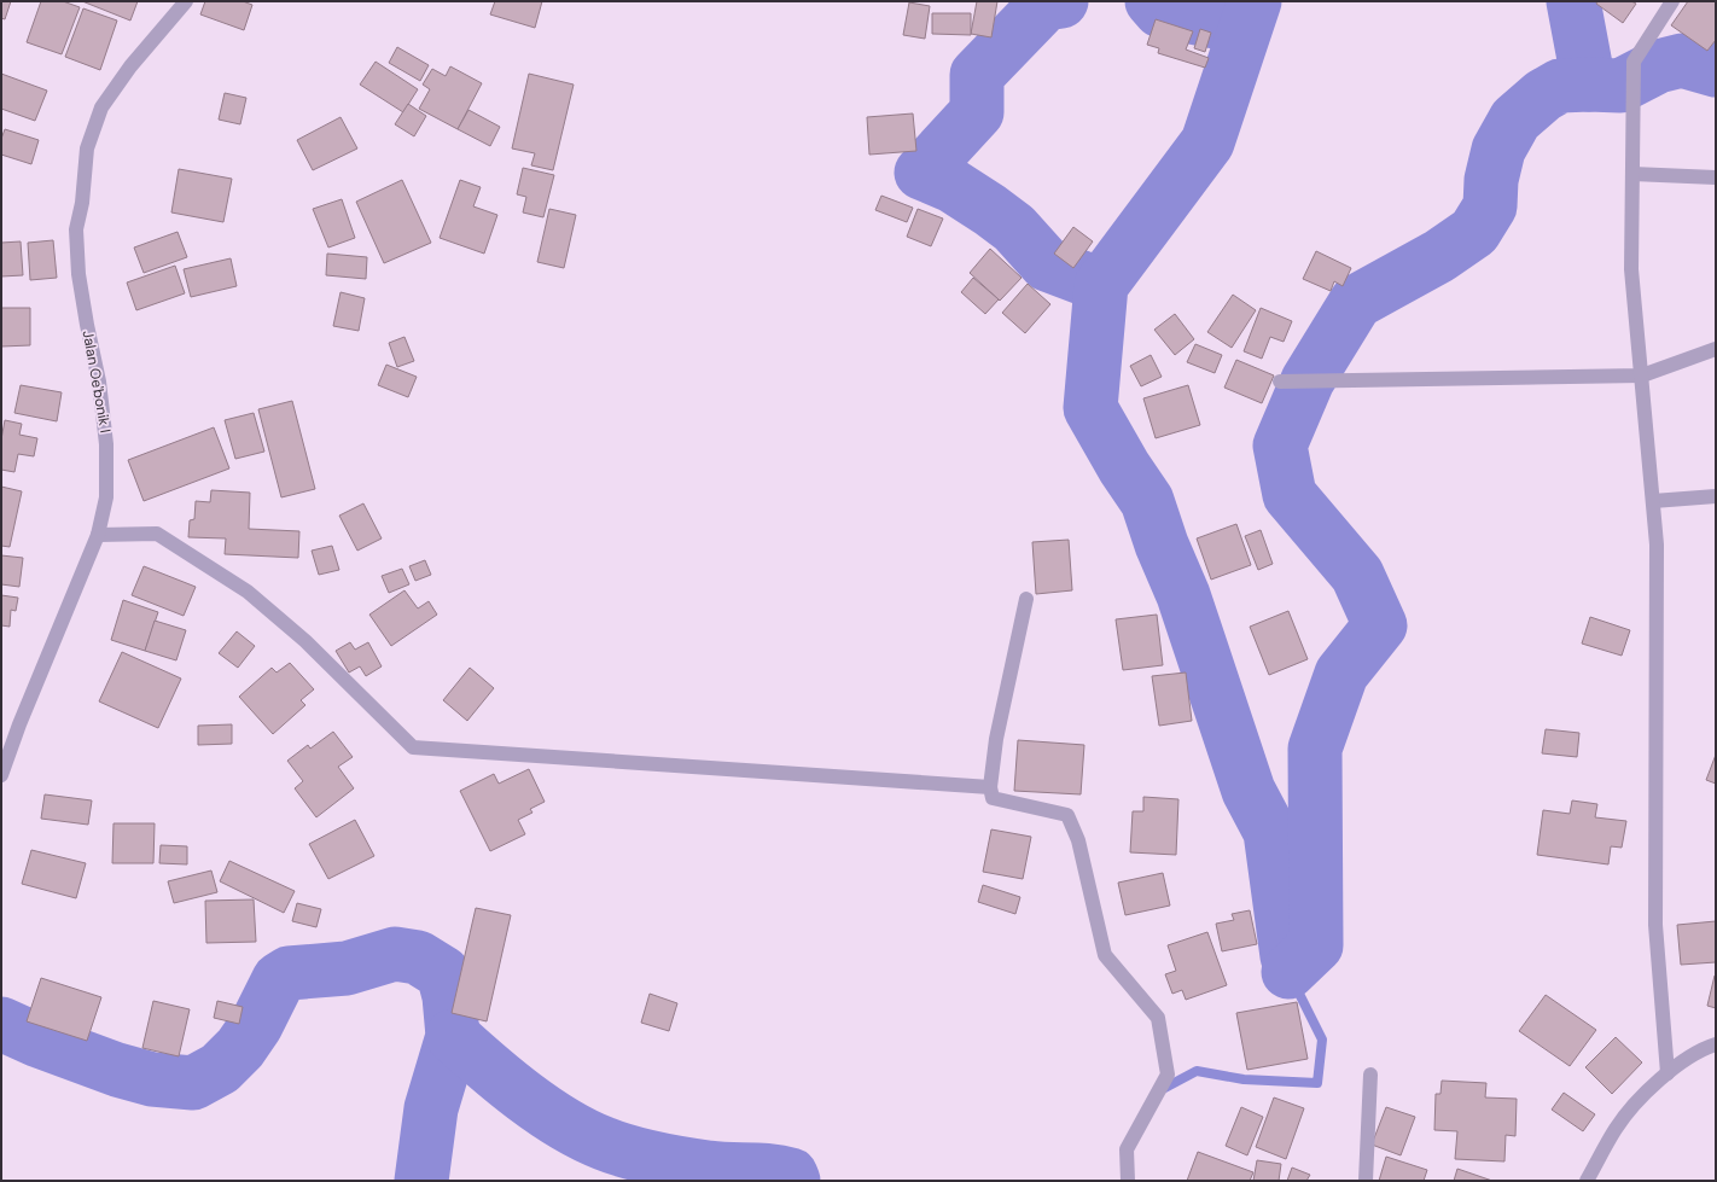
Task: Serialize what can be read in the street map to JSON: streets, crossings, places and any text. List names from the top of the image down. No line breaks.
{"streets":{"street":["Jalan Oe'bonik I"]}}
